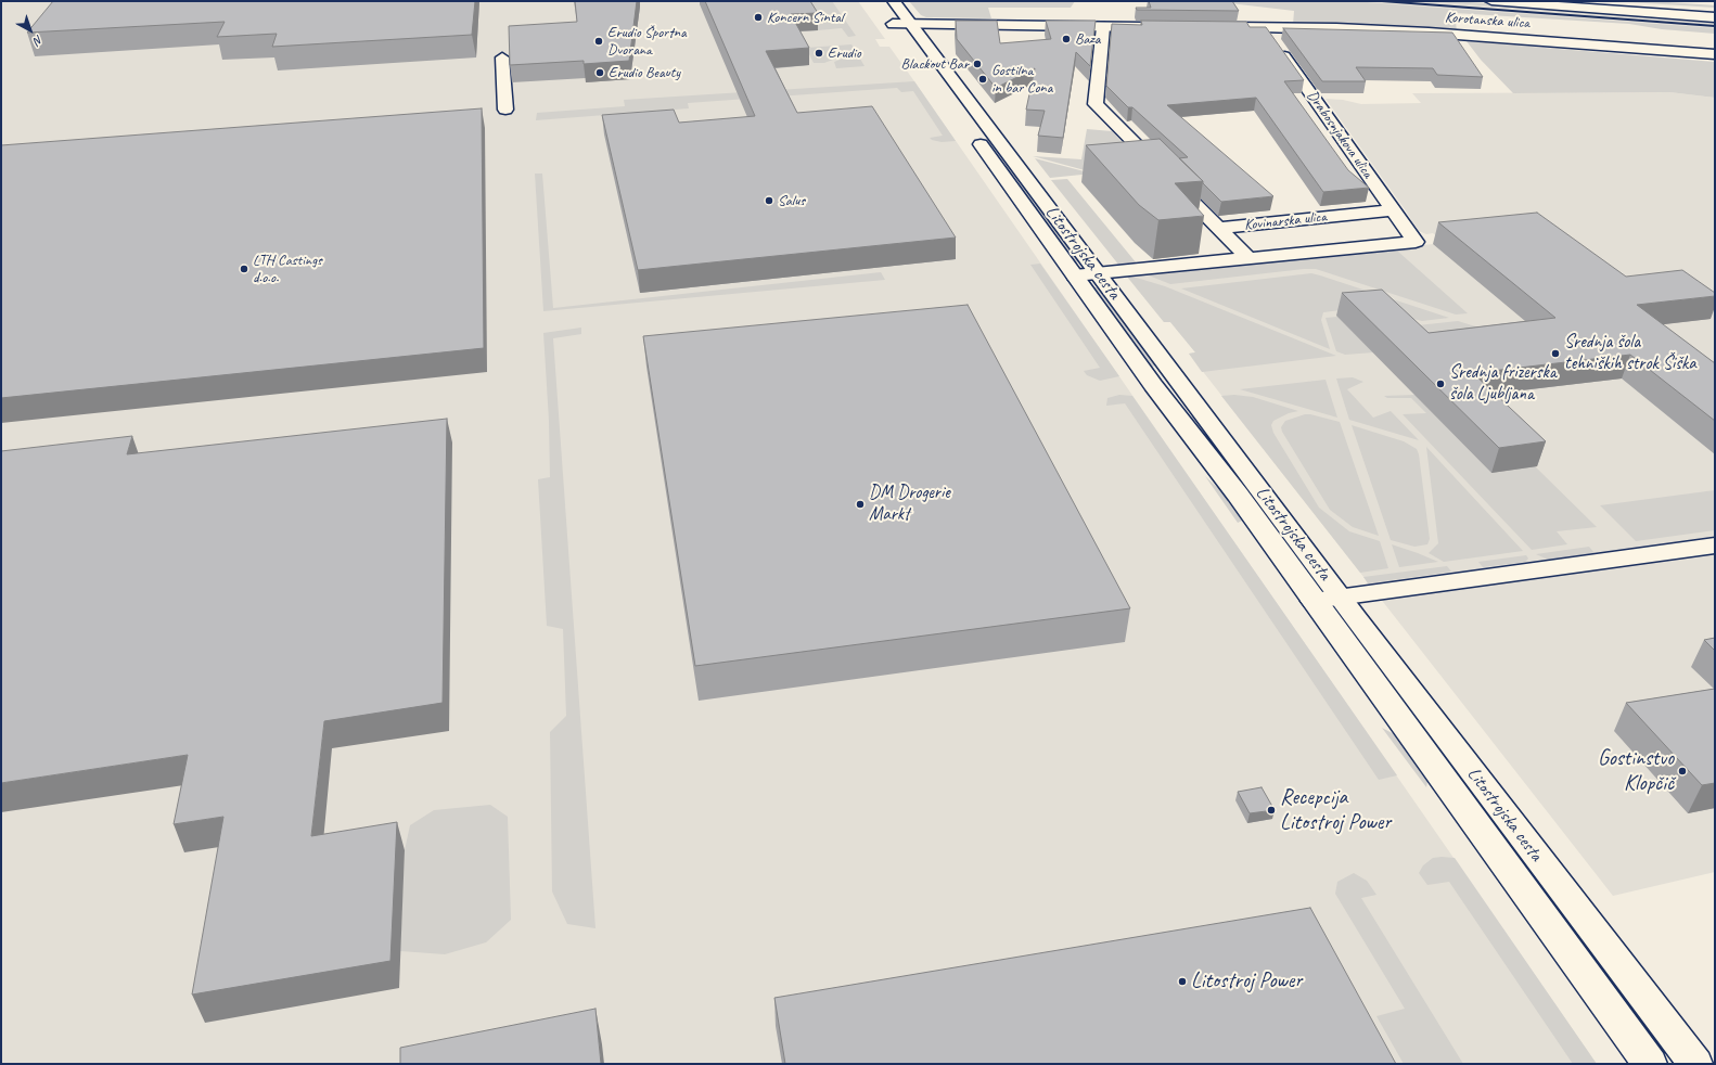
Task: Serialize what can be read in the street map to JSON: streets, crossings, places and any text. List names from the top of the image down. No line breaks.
{"streets":{"street":["Korotanska ulica","Drabosnjakova ulica","Kovinarska ulica","Litostrojska cesta"]},"crossings":[["Korotanska ulica","Drabosnjakova ulica"],["Drabosnjakova ulica","Kovinarska ulica"],["Kovinarska ulica","Litostrojska cesta"]],"places":["Koncern Sintal","Baza","Erudio Športna Dvorana","Erudio","Blackout Bar","Erudio Beauty","Gostilna in bar Cona","Salus","LTH Castings d.o.o.","Srednja šola tehniških strok Šiška","Srednja frizerska šola Ljubljana","DM Drogerie Markt","Gostinstvo Klopčič","Recepcija Litostroj Power","Litostroj Power"],"north":"bottom right"}
